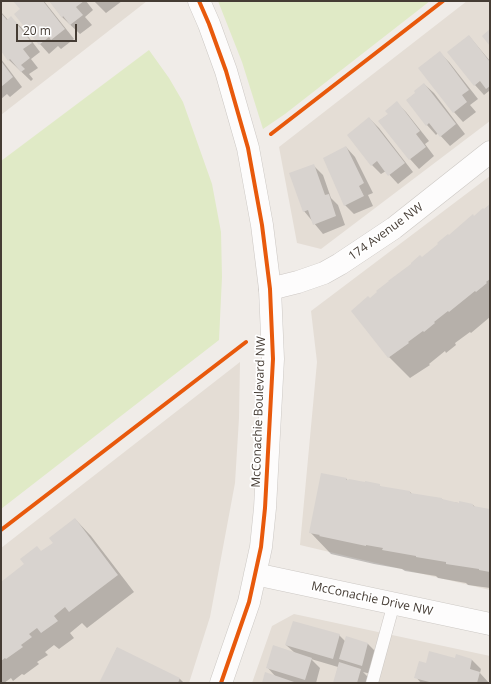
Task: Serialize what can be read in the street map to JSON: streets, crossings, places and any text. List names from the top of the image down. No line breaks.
{"streets":{"street":["174 Avenue NW","McConachie Boulevard NW","McConachie Drive NW"]},"crossings":[["174 Avenue NW","McConachie Boulevard NW"],["McConachie Boulevard NW","McConachie Drive NW"]],"scale_bar":"20 m"}
